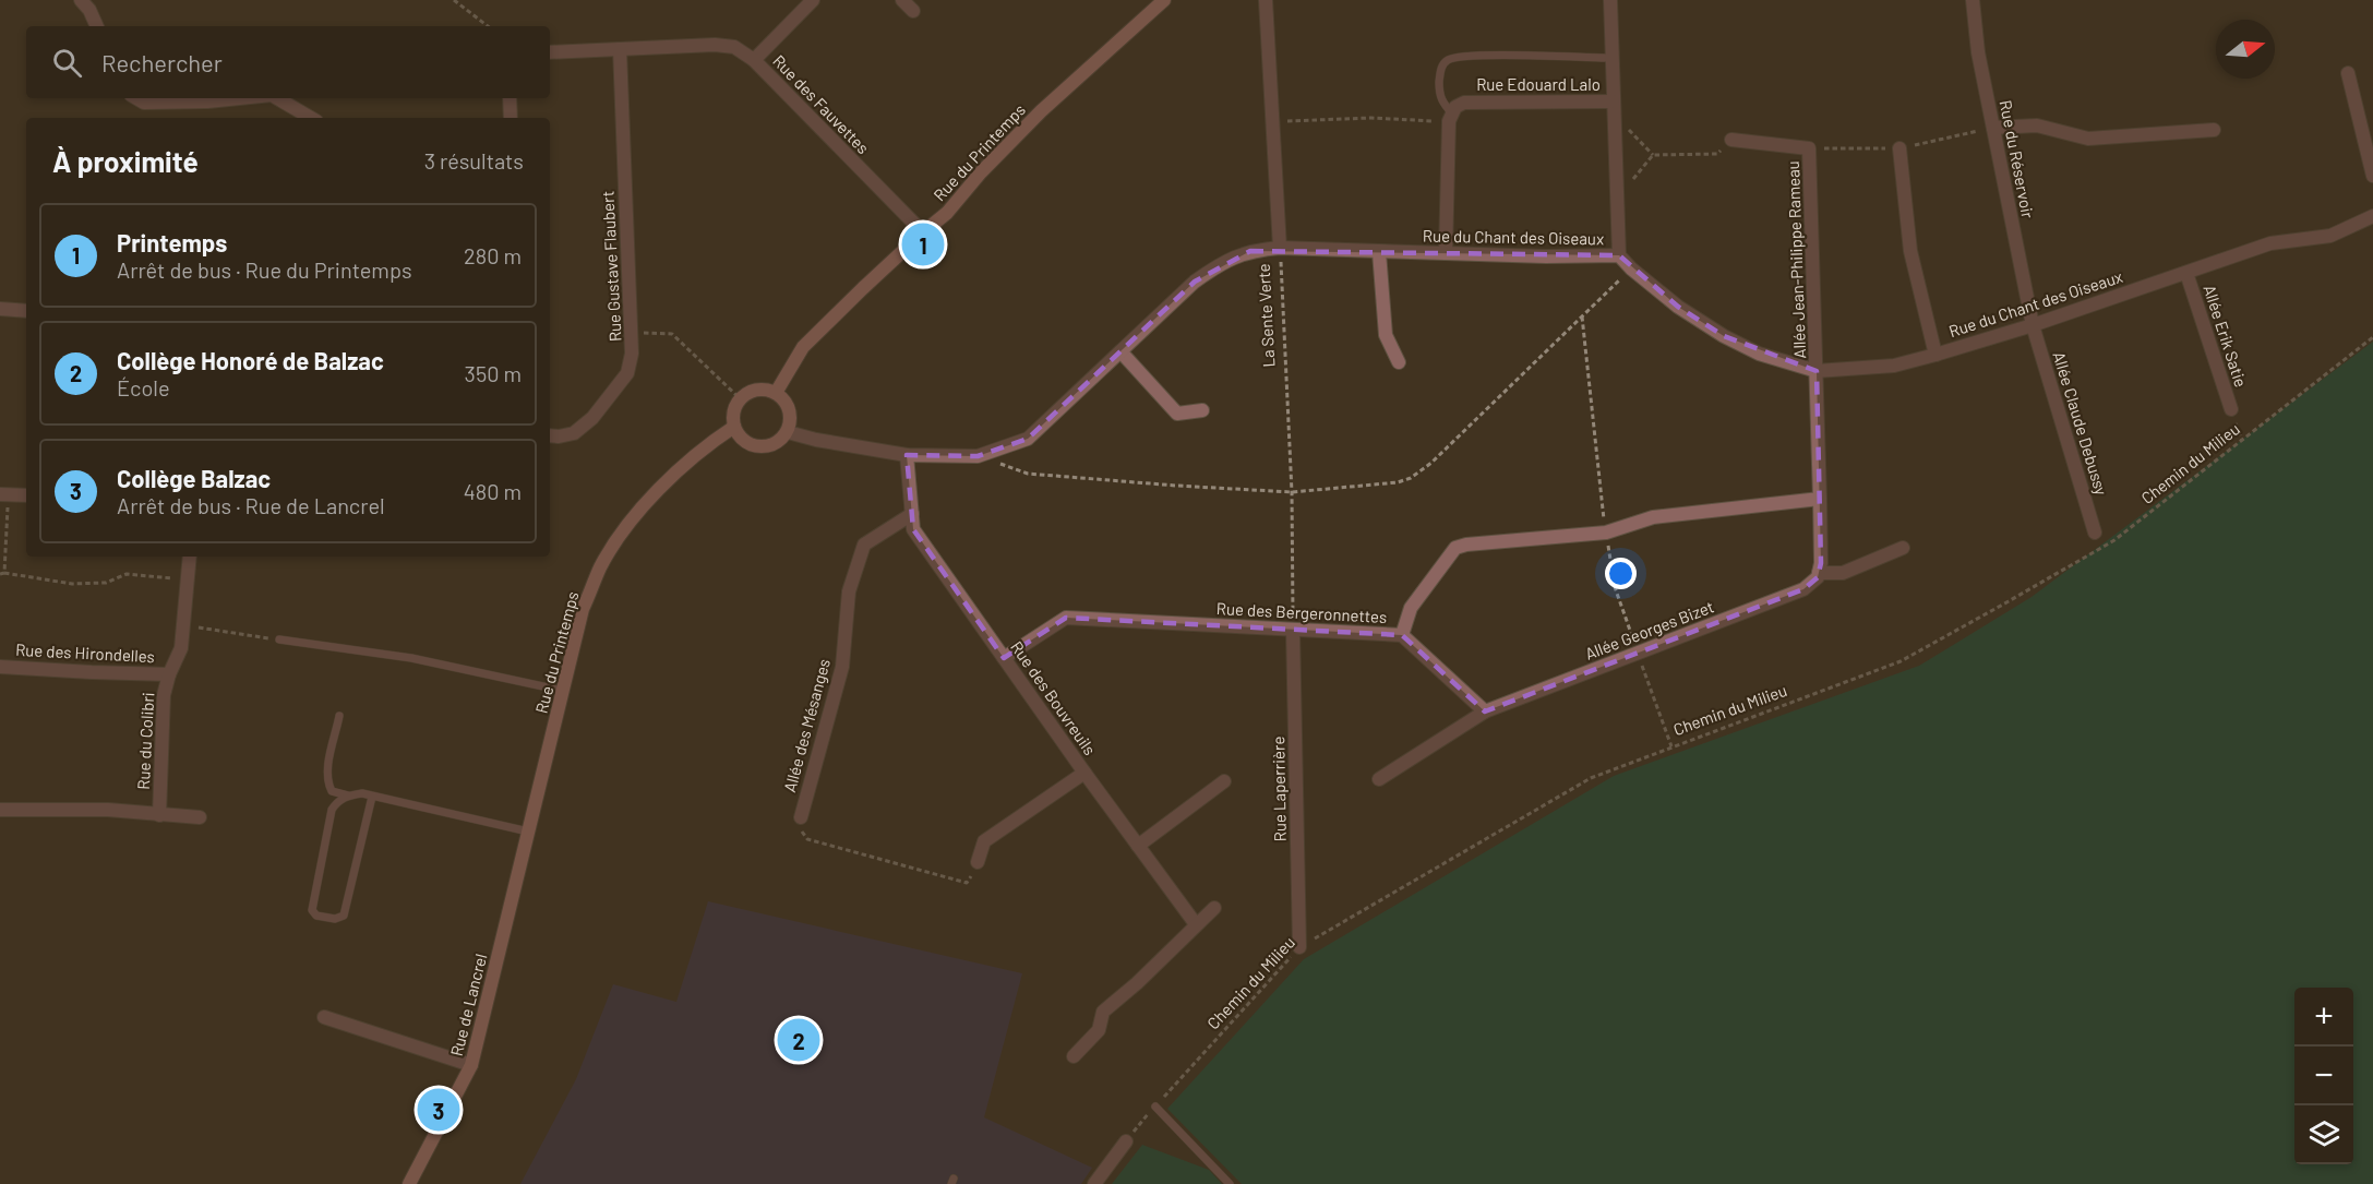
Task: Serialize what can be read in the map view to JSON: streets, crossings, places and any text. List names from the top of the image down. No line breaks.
{"streets":{"main road":["Rue du Printemps","Rue de Lancrel"],"street":["Rue Edouard Lalo","Rue des Fauvettes","Rue du Réservoir","Rue du Chant des Oiseaux","Allée Jean-Philippe Rameau","Rue Gustave Flaubert","La Sente Verte","Allée Erik Satie","Allée Claude Debussy","Rue des Bergeronnettes","Allée Georges Bizet","Rue des Hirondelles","Rue des Bouvreuils","Allée des Mésanges","Rue du Colibri","Rue Laperrière"],"path":["Chemin du Milieu"]},"crossings":[["Rue Edouard Lalo","Rue du Chant des Oiseaux"],["Rue des Fauvettes","Rue du Printemps"],["Rue du Printemps","Rue du Chant des Oiseaux"],["Rue du Printemps","Rue de Lancrel"],["Rue du Réservoir","Rue du Chant des Oiseaux"],["Rue du Réservoir","Allée Claude Debussy"],["Rue du Chant des Oiseaux","Allée Jean-Philippe Rameau"],["Rue du Chant des Oiseaux","La Sente Verte"],["Rue du Chant des Oiseaux","Allée Erik Satie"],["Rue du Chant des Oiseaux","Allée Claude Debussy"],["Rue du Chant des Oiseaux","Rue des Bouvreuils"],["La Sente Verte","Rue des Bergeronnettes"],["La Sente Verte","Rue Laperrière"],["Chemin du Milieu","Rue Laperrière"],["Rue des Bergeronnettes","Rue des Bouvreuils"],["Rue des Bergeronnettes","Rue Laperrière"],["Rue des Hirondelles","Rue du Colibri"],["Rue des Bouvreuils","Allée des Mésanges"]],"north":"right","page":{"search":"Rechercher","heading":["À proximité","3 résultats"],"list":[{"mark":"1","name":"Printemps","note":"Arrêt de bus · Rue du Printemps","value":"280 m"},{"mark":"2","name":"Collège Honoré de Balzac","note":"École","value":"350 m"},{"mark":"3","name":"Collège Balzac","note":"Arrêt de bus · Rue de Lancrel","value":"480 m"}],"pins":["1","2","3"],"map_buttons":["+","−"]}}
